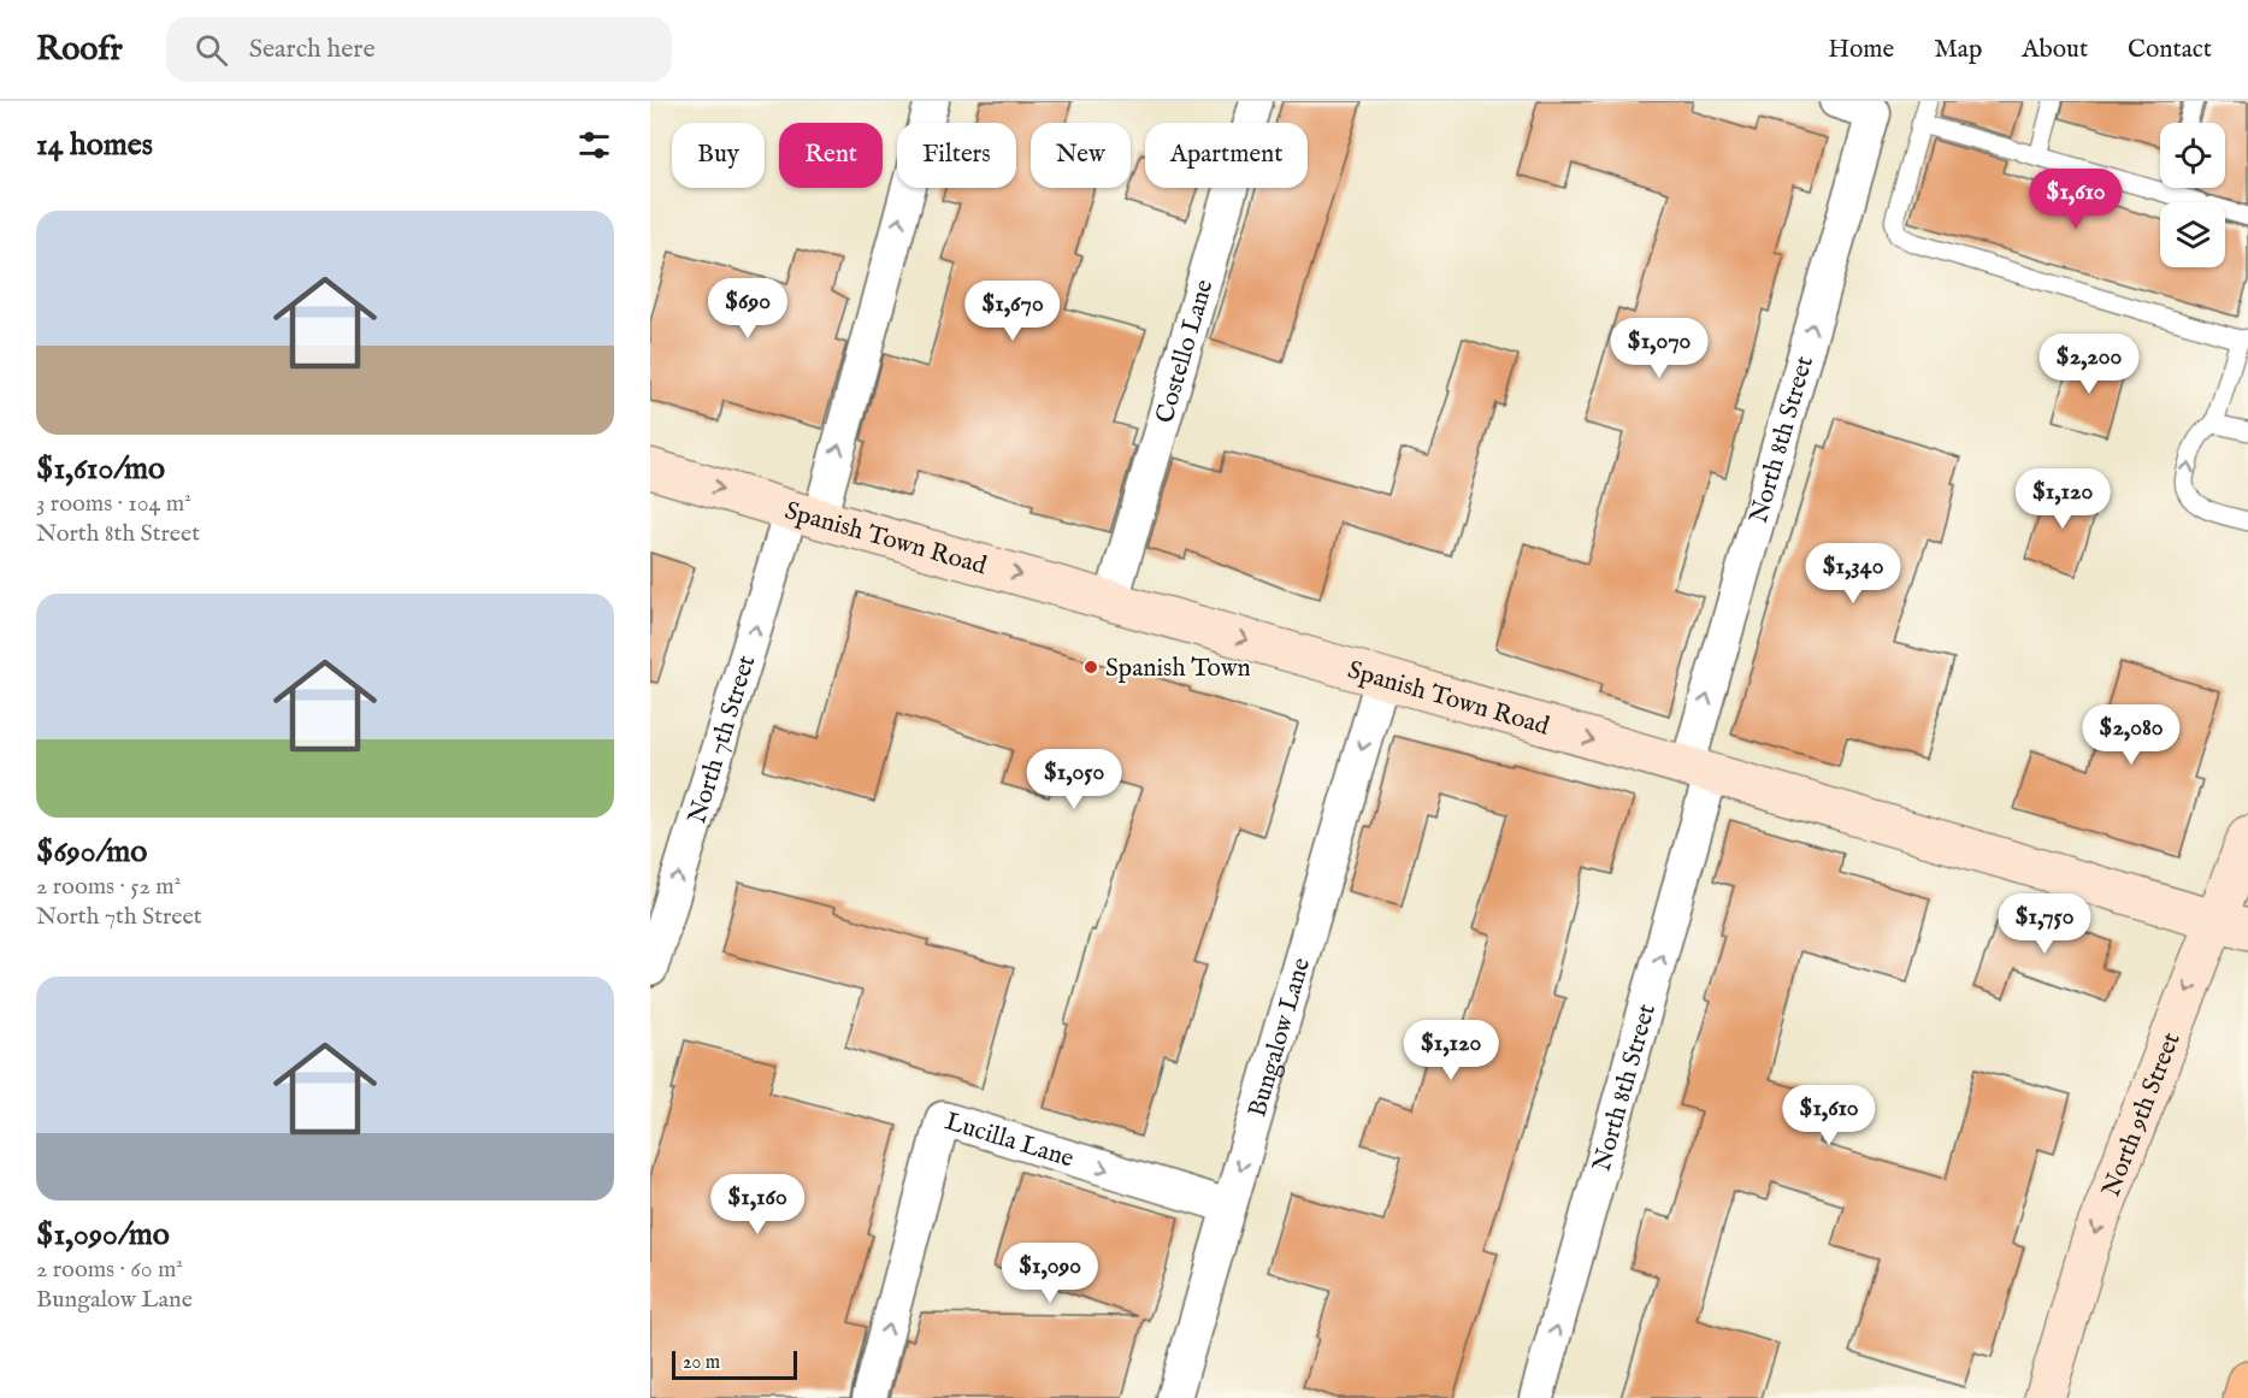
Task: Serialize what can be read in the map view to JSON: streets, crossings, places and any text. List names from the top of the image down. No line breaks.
{"streets":{"street":["Costello Lane","North 8th Street","Spanish Town Road","North 7th Street","Bungalow Lane","North 9th Street","Lucilla Lane"]},"crossings":[["Costello Lane","Spanish Town Road"],["North 8th Street","Spanish Town Road"],["Spanish Town Road","North 7th Street"],["Spanish Town Road","Bungalow Lane"],["Spanish Town Road","North 9th Street"],["Bungalow Lane","Lucilla Lane"]],"one_way":["North 8th Street","Spanish Town Road","North 7th Street","Bungalow Lane","North 9th Street"],"places":["Spanish Town"],"scale_bar":"20 m","page":{"header":"Roofr","search":"Search here","nav":["Home","Map","About","Contact"],"heading":"14 homes","chip":["Buy","Rent","Filters","New","Apartment"],"price":["$1,610","$690","$1,670","$1,070","$2,200","$1,120","$1,340","$2,080","$1,050","$1,750","$1,120","$1,610","$1,160","$1,090"],"list":[{"name":"$1,610/mo","note":"3 rooms · 104 m² · North 8th Street"},{"name":"$690/mo","note":"2 rooms · 52 m² · North 7th Street"},{"name":"$1,090/mo","note":"2 rooms · 60 m² · Bungalow Lane"}],"scale":"20 m"}}
